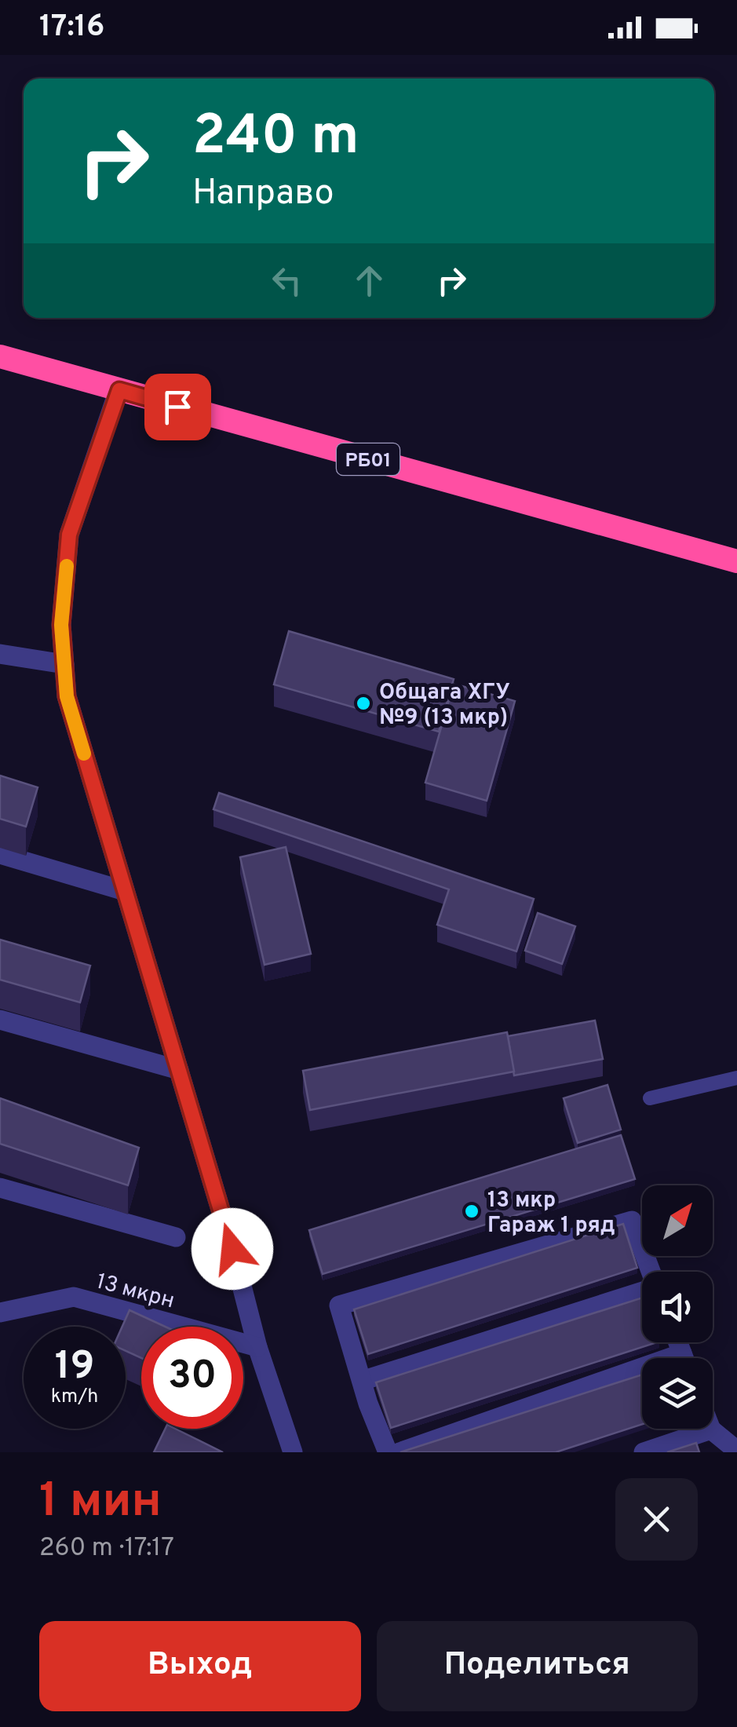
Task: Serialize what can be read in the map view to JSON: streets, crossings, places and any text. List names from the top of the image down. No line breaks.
{"streets":{"highway":["РБ01"],"street":["13 мкрн"]},"places":["Общага ХГУ №9 (13 мкр)","13 мкр Гараж 1 ряд"],"north":"top right","page":{"status":"17:16","turn":["240 m","Направо"],"speed":"19 km/h","limit":"30","heading":["1 мин","260 m · 17:17"],"buttons":["Выход","Поделиться"]}}
